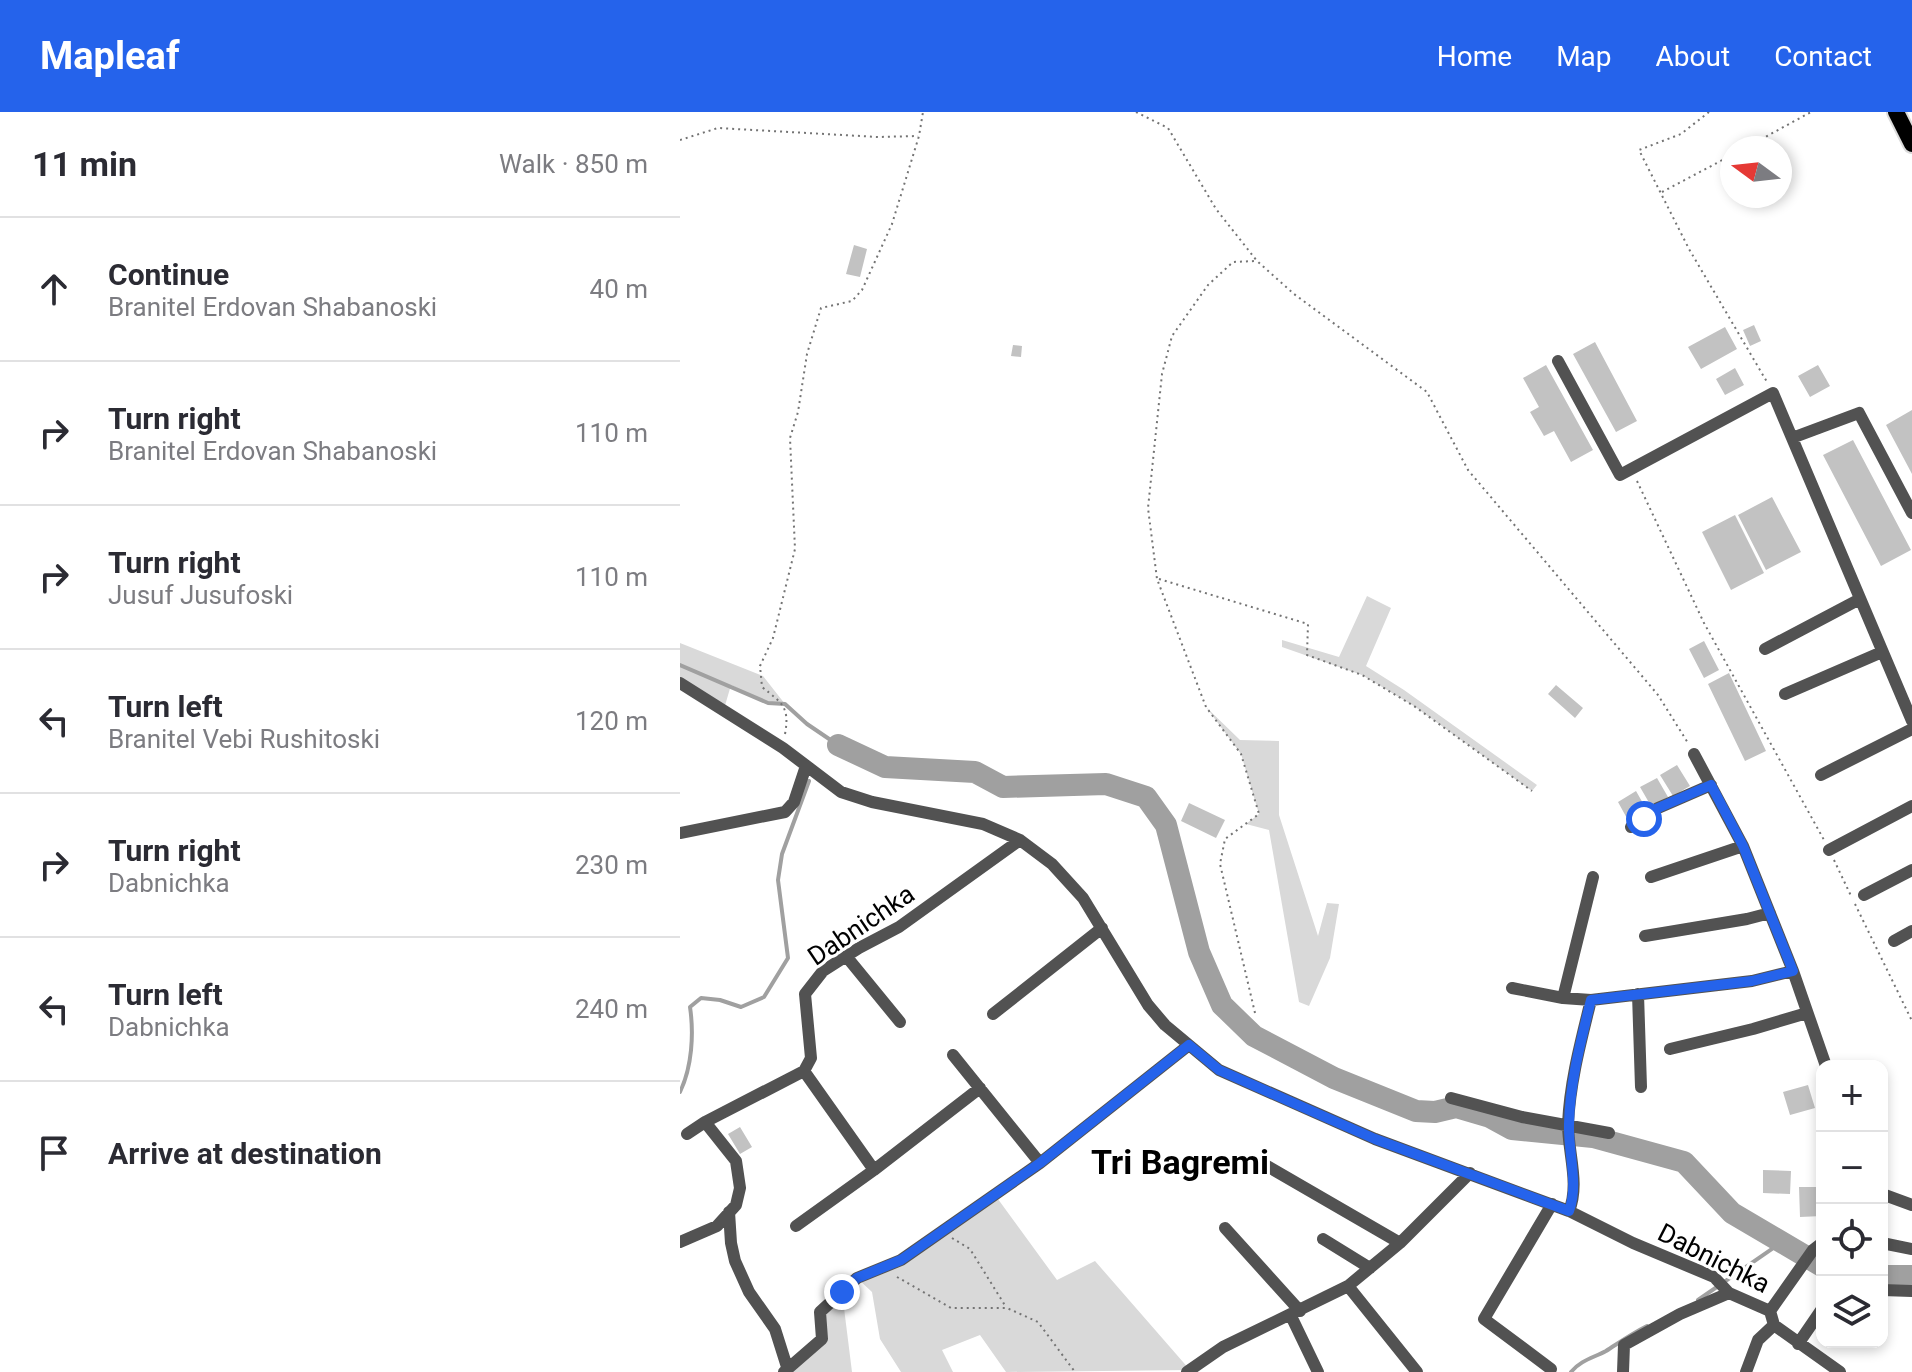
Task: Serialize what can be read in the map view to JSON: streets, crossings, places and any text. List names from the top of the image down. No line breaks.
{"streets":{"street":["Dabnichka"]},"districts":["Tri Bagremi"],"north":"left","page":{"header":"Mapleaf","nav":["Home","Map","About","Contact"],"heading":["11 min","Walk · 850 m"],"list":[["Continue","Branitel Erdovan Shabanoski","40 m"],["Turn right","Branitel Erdovan Shabanoski","110 m"],["Turn right","Jusuf Jusufoski","110 m"],["Turn left","Branitel Vebi Rushitoski","120 m"],["Turn right","Dabnichka","230 m"],["Turn left","Dabnichka","240 m"],"Arrive at destination"],"map_buttons":["+","−"]}}
